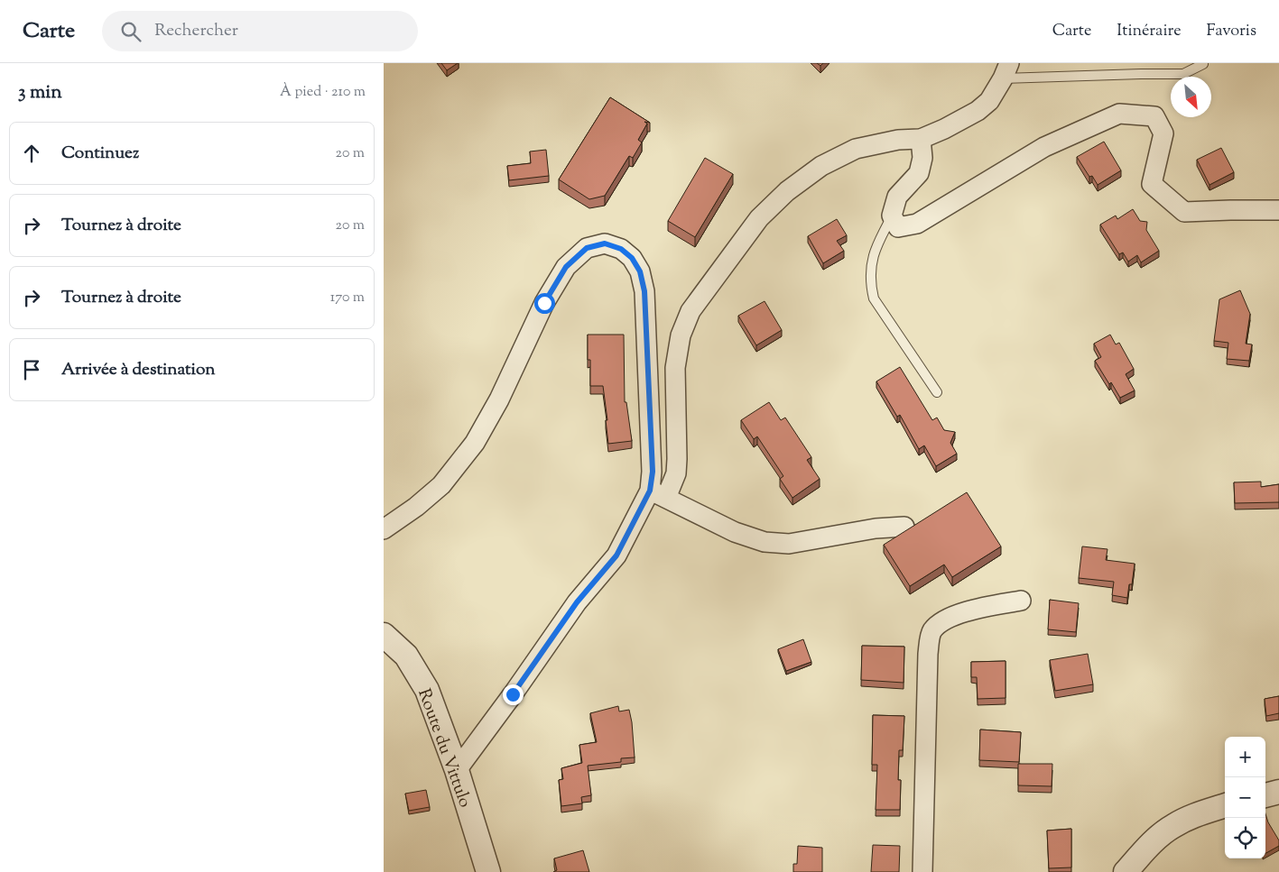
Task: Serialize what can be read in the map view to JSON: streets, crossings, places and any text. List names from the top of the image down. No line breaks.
{"streets":{"street":["Route du Vittulo"]},"north":"bottom right","page":{"header":"Carte","search":"Rechercher","nav":["Carte","Itinéraire","Favoris"],"heading":["3 min","À pied · 210 m"],"list":[["Continuez","20 m"],["Tournez à droite","20 m"],["Tournez à droite","170 m"],"Arrivée à destination"],"map_buttons":["+","−"]}}
